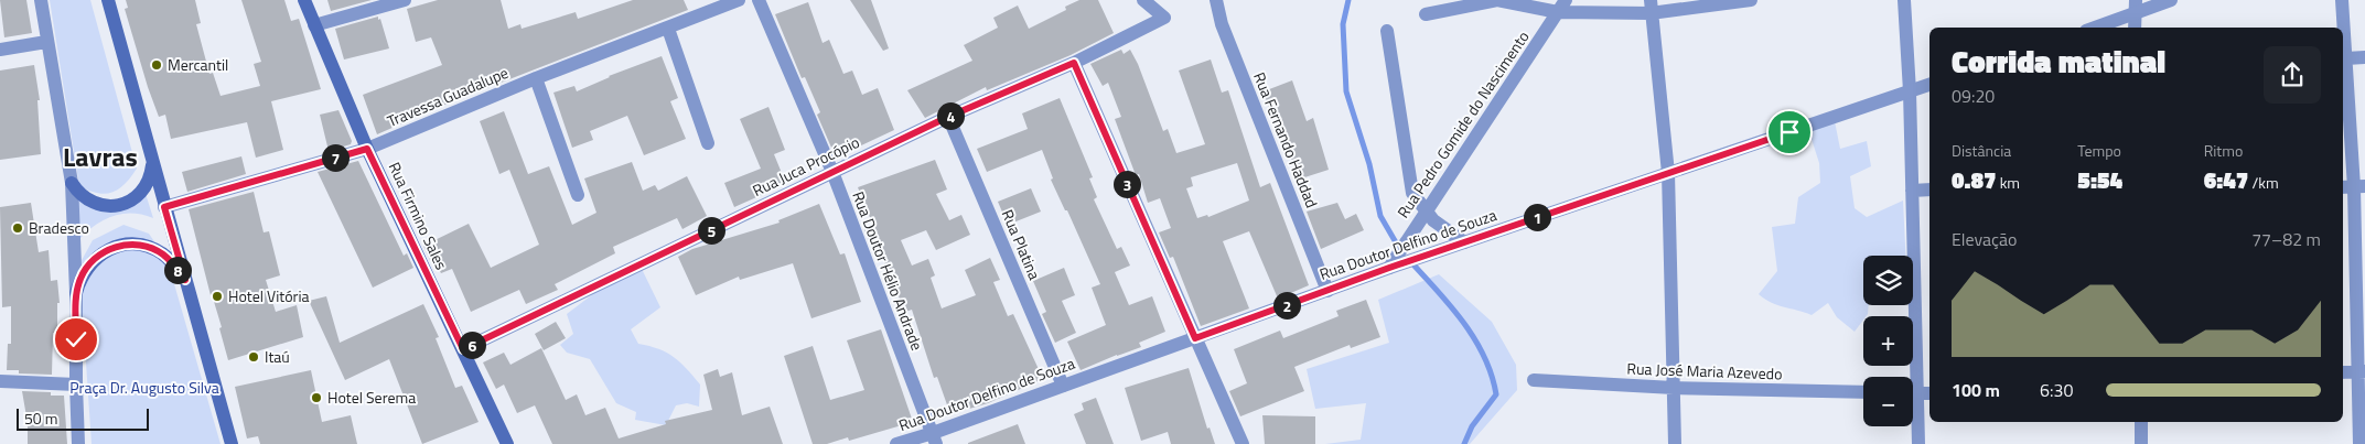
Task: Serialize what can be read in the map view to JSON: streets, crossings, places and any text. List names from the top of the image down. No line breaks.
{"streets":{"main road":["Rua Firmino Sales"],"street":["Travessa Guadalupe","Rua Pedro Gomide do Nascimento","Rua Fernando Haddad","Rua Juca Procópio","Rua Platina","Rua Doutor Delfino de Souza","Rua Doutor Hélio Andrade","Rua José Maria Azevedo"]},"crossings":[["Travessa Guadalupe","Rua Firmino Sales"],["Rua Pedro Gomide do Nascimento","Rua Doutor Delfino de Souza"],["Rua Fernando Haddad","Rua Doutor Delfino de Souza"],["Rua Juca Procópio","Rua Firmino Sales"],["Rua Juca Procópio","Rua Platina"],["Rua Juca Procópio","Rua Doutor Hélio Andrade"],["Rua Platina","Rua Doutor Delfino de Souza"],["Rua Doutor Delfino de Souza","Rua Doutor Hélio Andrade"]],"districts":["Lavras"],"parks":["Praça Dr. Augusto Silva"],"places":["Mercantil","Bradesco","Hotel Vitória","Itaú","Hotel Serema"],"scale_bar":"50 m","page":{"heading":["Corrida matinal","09:20"],"pins":["4","7","3","1","5","8","2","6"],"stats":[["Distância","0.87 km"],["Tempo","5:54"],["Ritmo","6:47 /km"]],"chart":["Elevação","77–82 m"],"map_buttons":["+","−"],"list":[{"name":"100 m","note":"6:30"}],"scale":"50 m"}}
